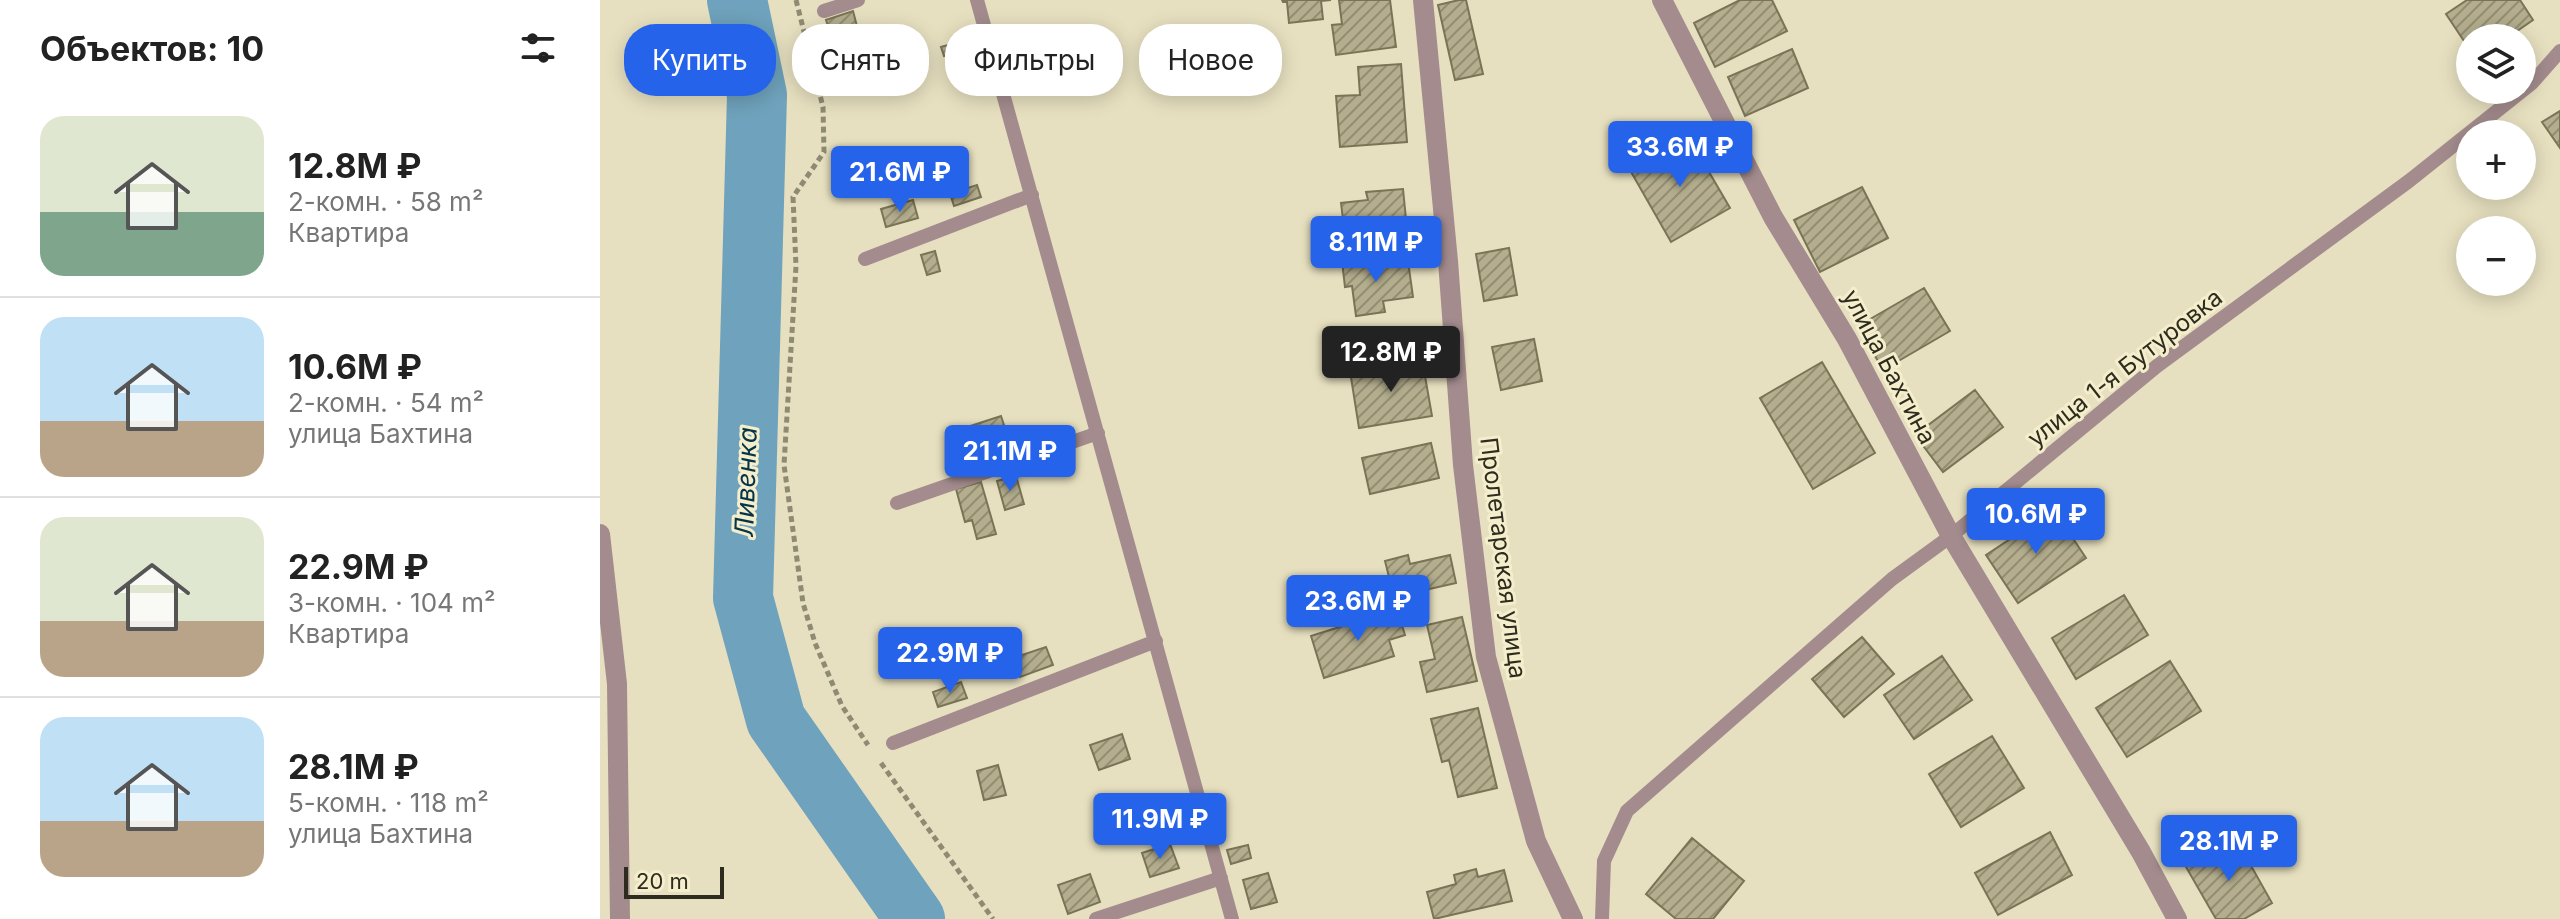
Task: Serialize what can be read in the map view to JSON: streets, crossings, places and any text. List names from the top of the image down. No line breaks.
{"streets":{"street":["улица Бахтина","Пролетарская улица"],"lane":["улица 1-я Бутуровка"]},"crossings":[["улица Бахтина","улица 1-я Бутуровка"]],"water":["Ливенка"],"scale_bar":"20 m","page":{"heading":"Объектов: 10","map_buttons":["+","−"],"chip":["Купить","Снять","Фильтры","Новое"],"list":[{"name":"12.8M ₽","note":"2-комн. · 58 m² · Квартира"},{"name":"10.6M ₽","note":"2-комн. · 54 m² · улица Бахтина"},{"name":"22.9M ₽","note":"3-комн. · 104 m² · Квартира"},{"name":"28.1M ₽","note":"5-комн. · 118 m² · улица Бахтина"}],"price":["33.6M ₽","21.6M ₽","8.11M ₽","12.8M ₽","21.1M ₽","10.6M ₽","23.6M ₽","22.9M ₽","11.9M ₽","28.1M ₽"],"scale":"20 m"}}
